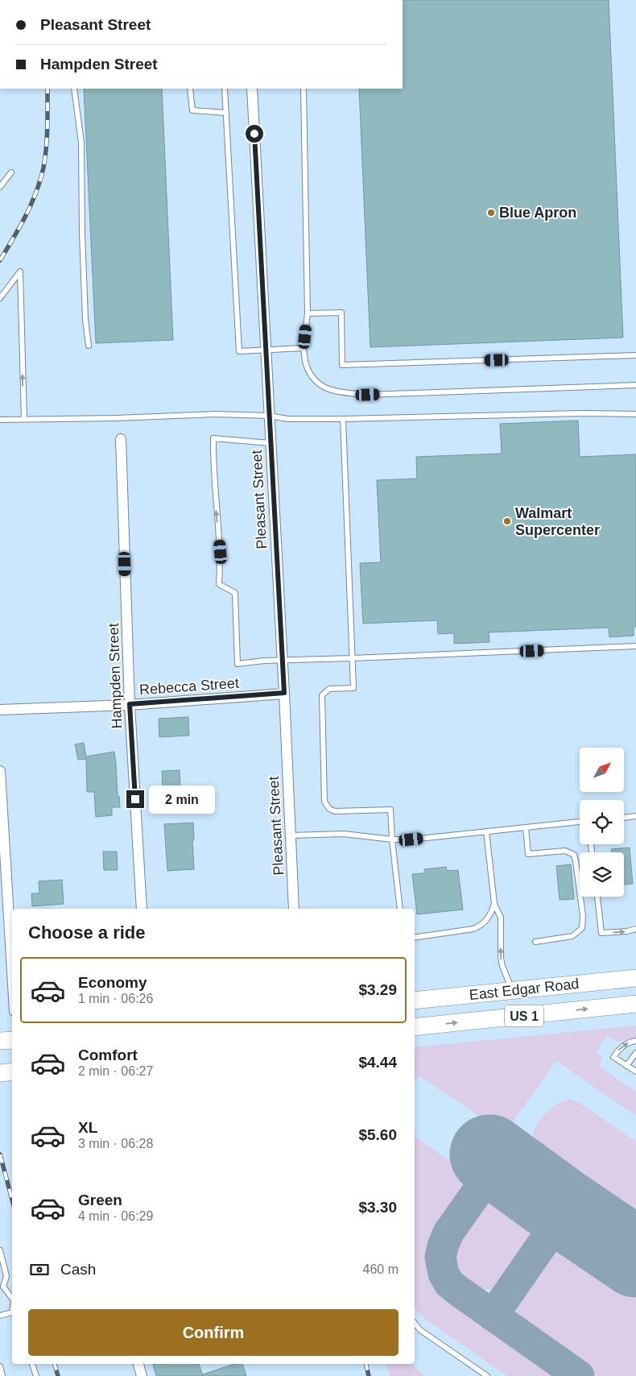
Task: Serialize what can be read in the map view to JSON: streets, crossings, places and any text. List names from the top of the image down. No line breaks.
{"streets":{"highway":["East Edgar Road","US 1"],"street":["Pleasant Street","Hampden Street","Rebecca Street"]},"crossings":[["Pleasant Street","Rebecca Street"],["Hampden Street","Rebecca Street"]],"places":["Blue Apron","Walmart Supercenter"],"north":"top right","page":{"banner":["Pleasant Street","Hampden Street"],"bubble":"2 min","heading":"Choose a ride","list":[{"name":"Economy","note":"1 min · 06:26","value":"$3.29"},{"name":"Comfort","note":"2 min · 06:27","value":"$4.44"},{"name":"XL","note":"3 min · 06:28","value":"$5.60"},{"name":"Green","note":"4 min · 06:29","value":"$3.30"}],"pay":["Cash","460 m"],"buttons":"Confirm"}}
